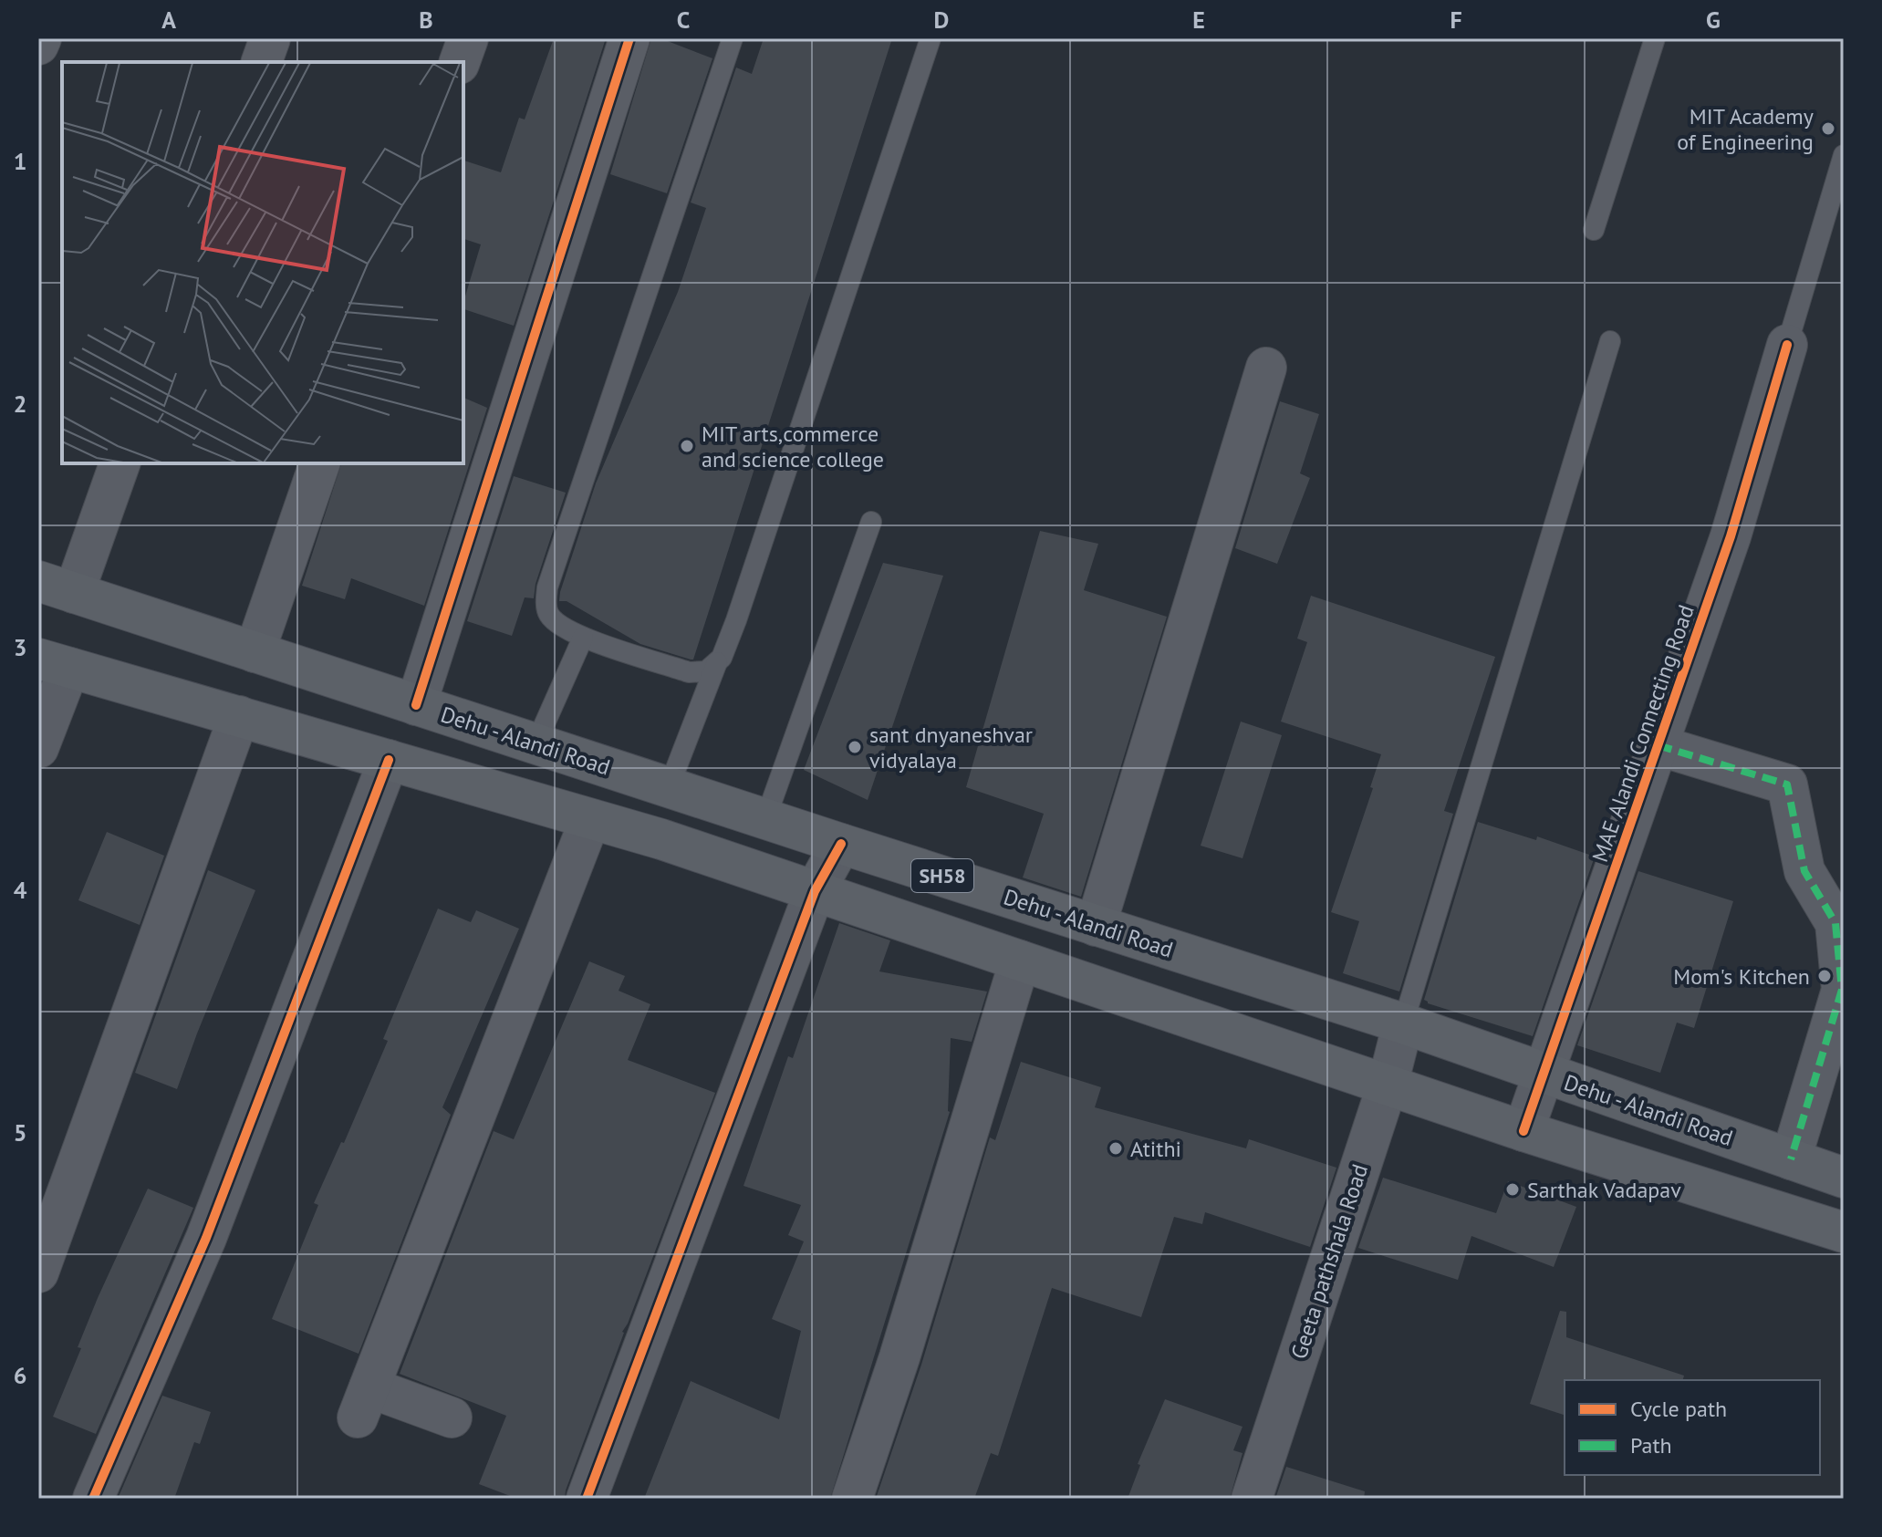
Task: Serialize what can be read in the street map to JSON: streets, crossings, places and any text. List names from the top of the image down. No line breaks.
{"streets":{"main road":["Dehu - Alandi Road","SH58"],"street":["MAE Alandi Connecting Road","Geeta pathshala Road"]},"crossings":[["MAE Alandi Connecting Road","Dehu - Alandi Road"],["MAE Alandi Connecting Road","SH58"],["Dehu - Alandi Road","Geeta pathshala Road"],["SH58","Geeta pathshala Road"]],"places":["MIT Academy of Engineering","MIT arts,commerce and science college","sant dnyaneshvar vidyalaya","Mom's Kitchen","Atithi","Sarthak Vadapav"],"legend":["Cycle path","Path"],"grid":{"columns":["A","B","C","D","E","F","G"],"rows":["1","2","3","4","5","6"]}}
